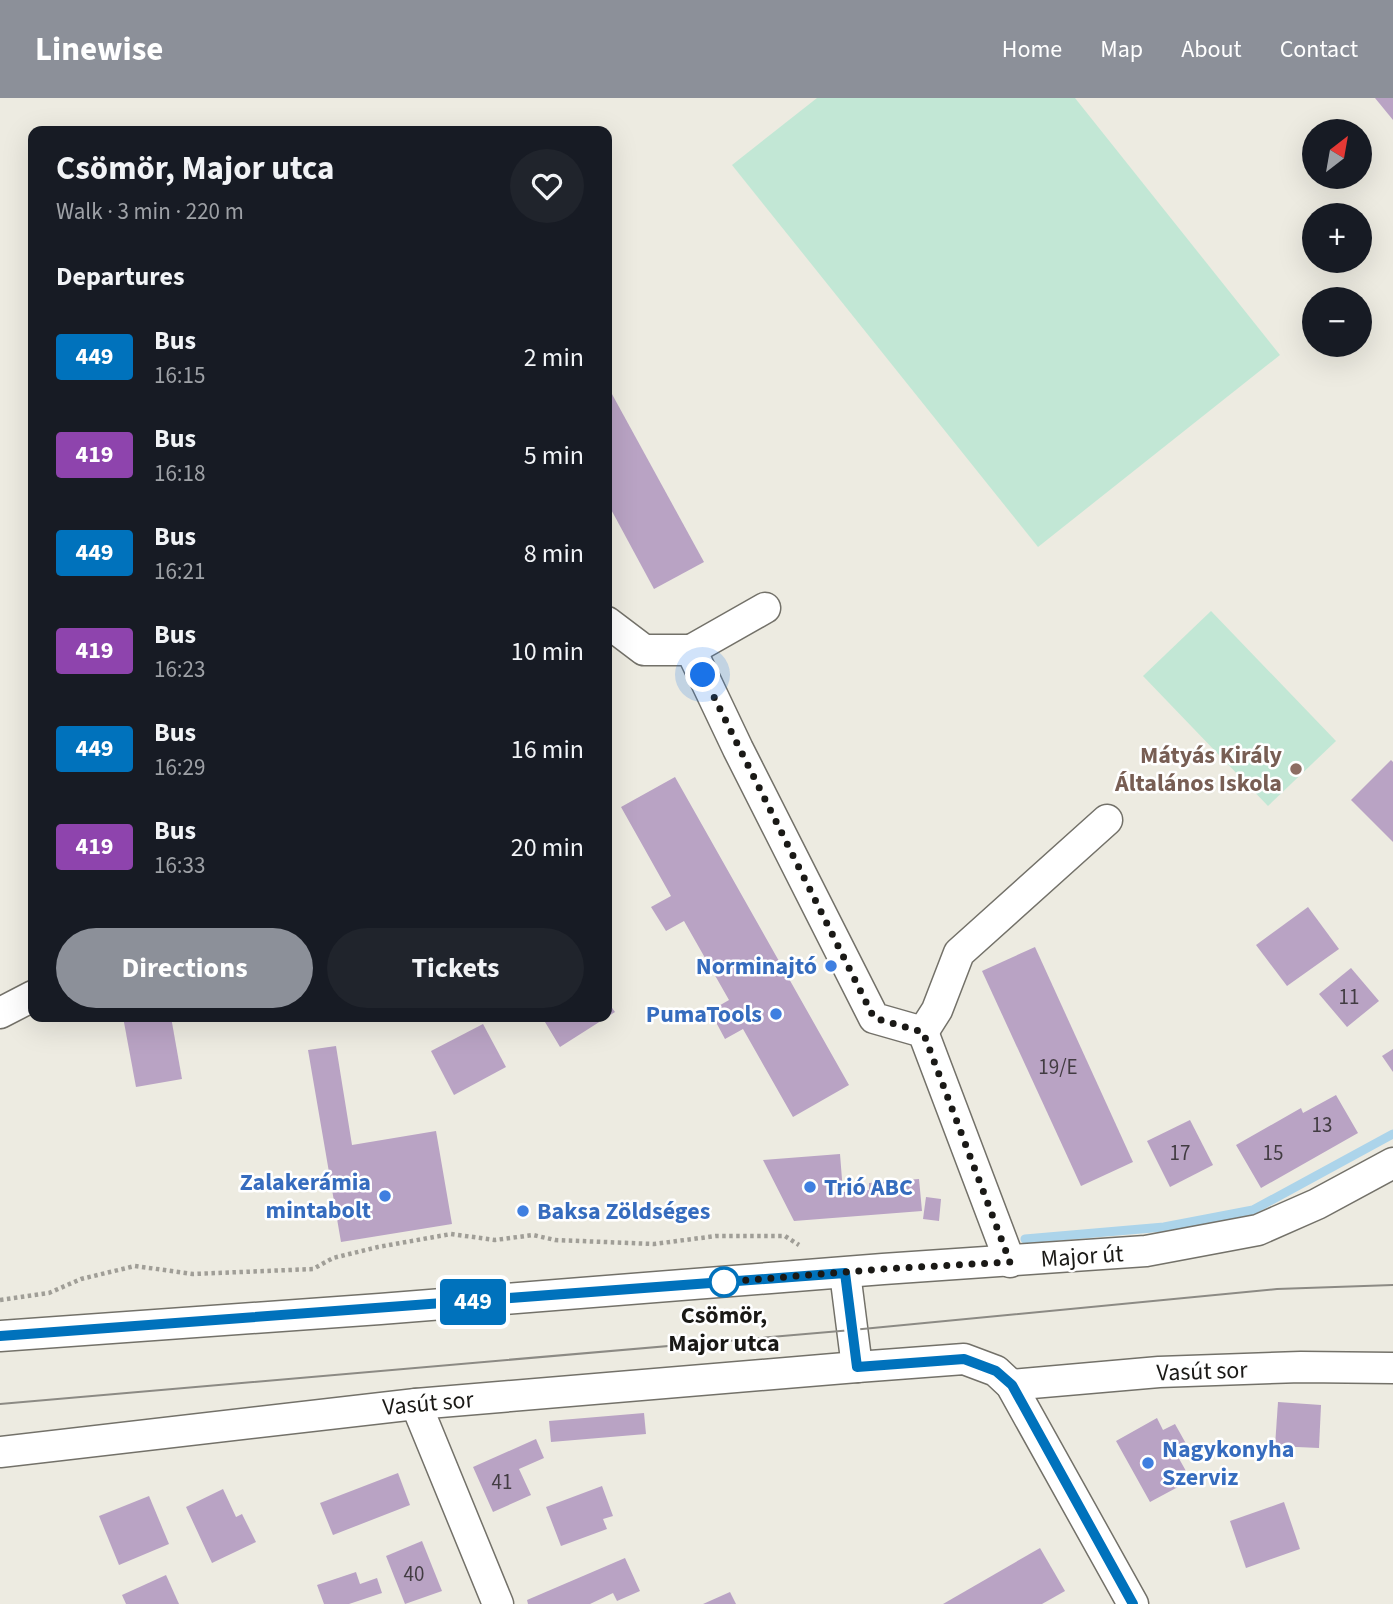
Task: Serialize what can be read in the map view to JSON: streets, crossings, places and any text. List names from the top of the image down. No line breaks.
{"streets":{"street":["Major út","Vasút sor"]},"places":["Mátyás Király Általános Iskola","Norminajtó","PumaTools","Trió ABC","Zalakerámia mintabolt","Baksa Zöldséges","Csömör, Major utca","Nagykonyha Szerviz"],"lines":["bus line 449"],"house_numbers":["11","19/E","13","17","15","41","40"],"north":"top right","page":{"header":"Linewise","nav":["Home","Map","About","Contact"],"on_map":"449","map_buttons":["+","−"],"heading":[["Csömör, Major utca","Walk · 3 min · 220 m"],"Departures"],"list":[{"mark":"449","name":"Bus","note":"16:15","value":"2 min"},{"mark":"419","name":"Bus","note":"16:18","value":"5 min"},{"mark":"449","name":"Bus","note":"16:21","value":"8 min"},{"mark":"419","name":"Bus","note":"16:23","value":"10 min"},{"mark":"449","name":"Bus","note":"16:29","value":"16 min"},{"mark":"419","name":"Bus","note":"16:33","value":"20 min"}],"buttons":["Directions","Tickets"]}}
